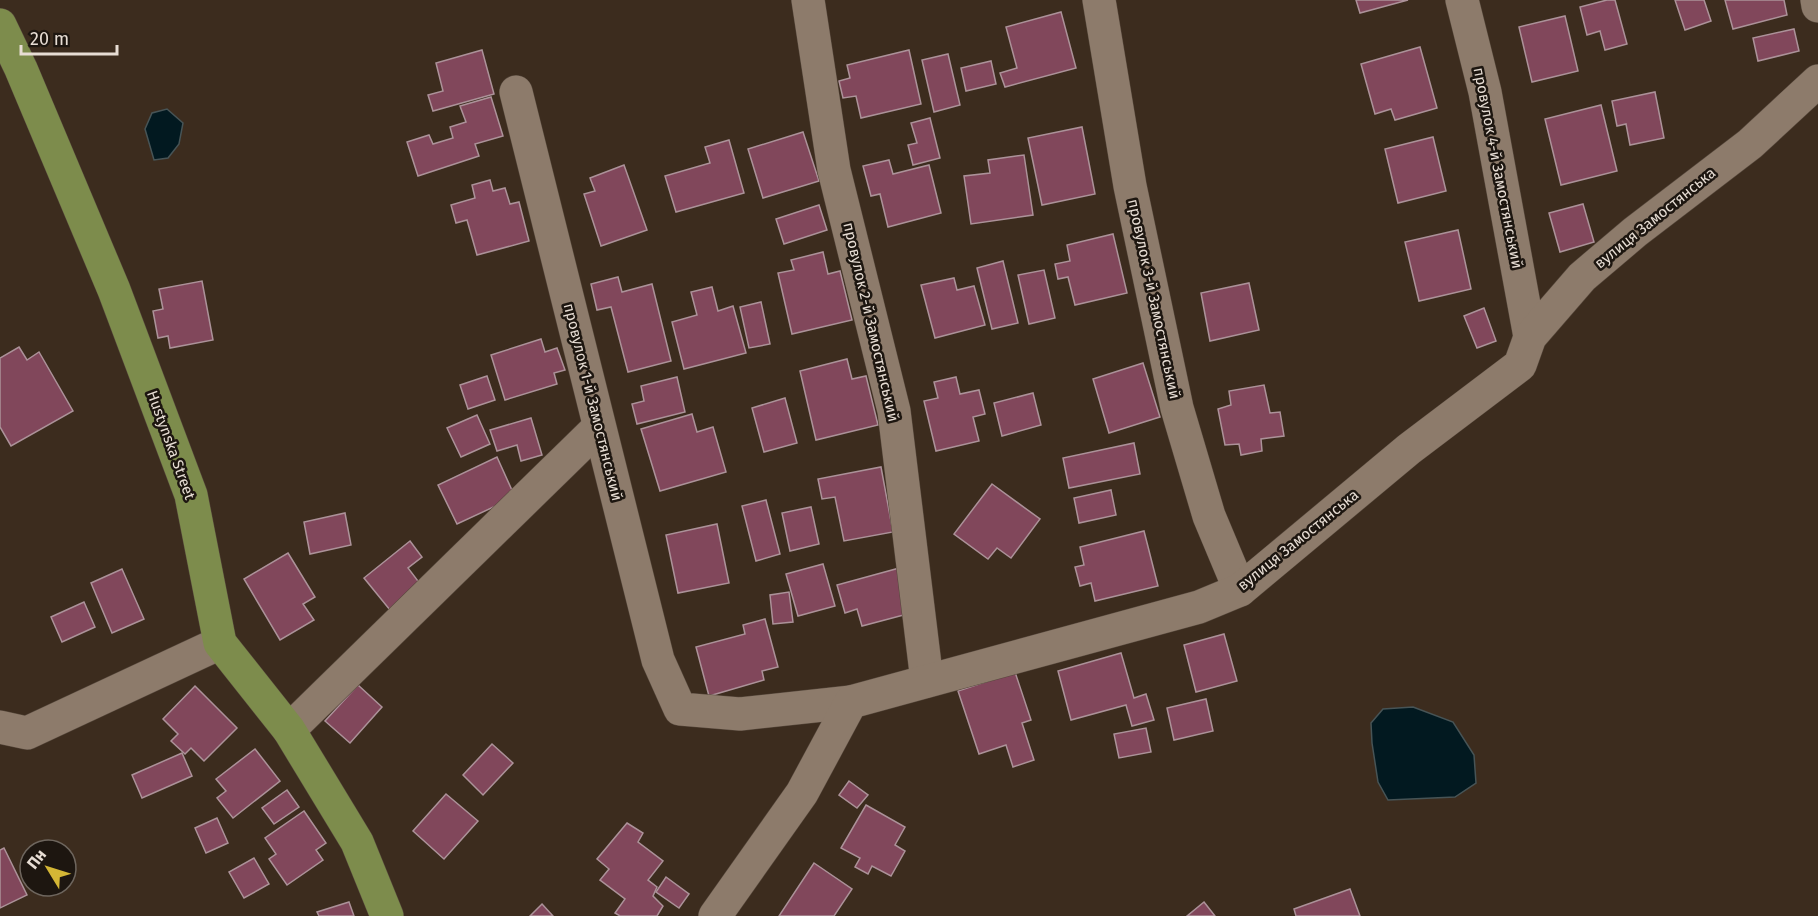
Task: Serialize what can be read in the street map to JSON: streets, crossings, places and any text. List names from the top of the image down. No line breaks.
{"streets":{"main road":["Hustynska Street"],"street":["провулок 4-й Замостянський","вулиця Замостянська","провулок 3-й Замостянський","провулок 2-й Замостянський","провулок 1-й Замостянський"]},"crossings":[["провулок 4-й Замостянський","вулиця Замостянська"],["вулиця Замостянська","провулок 3-й Замостянський"],["вулиця Замостянська","провулок 2-й Замостянський"],["вулиця Замостянська","провулок 1-й Замостянський"]],"scale_bar":"20 m","north":"top left"}
